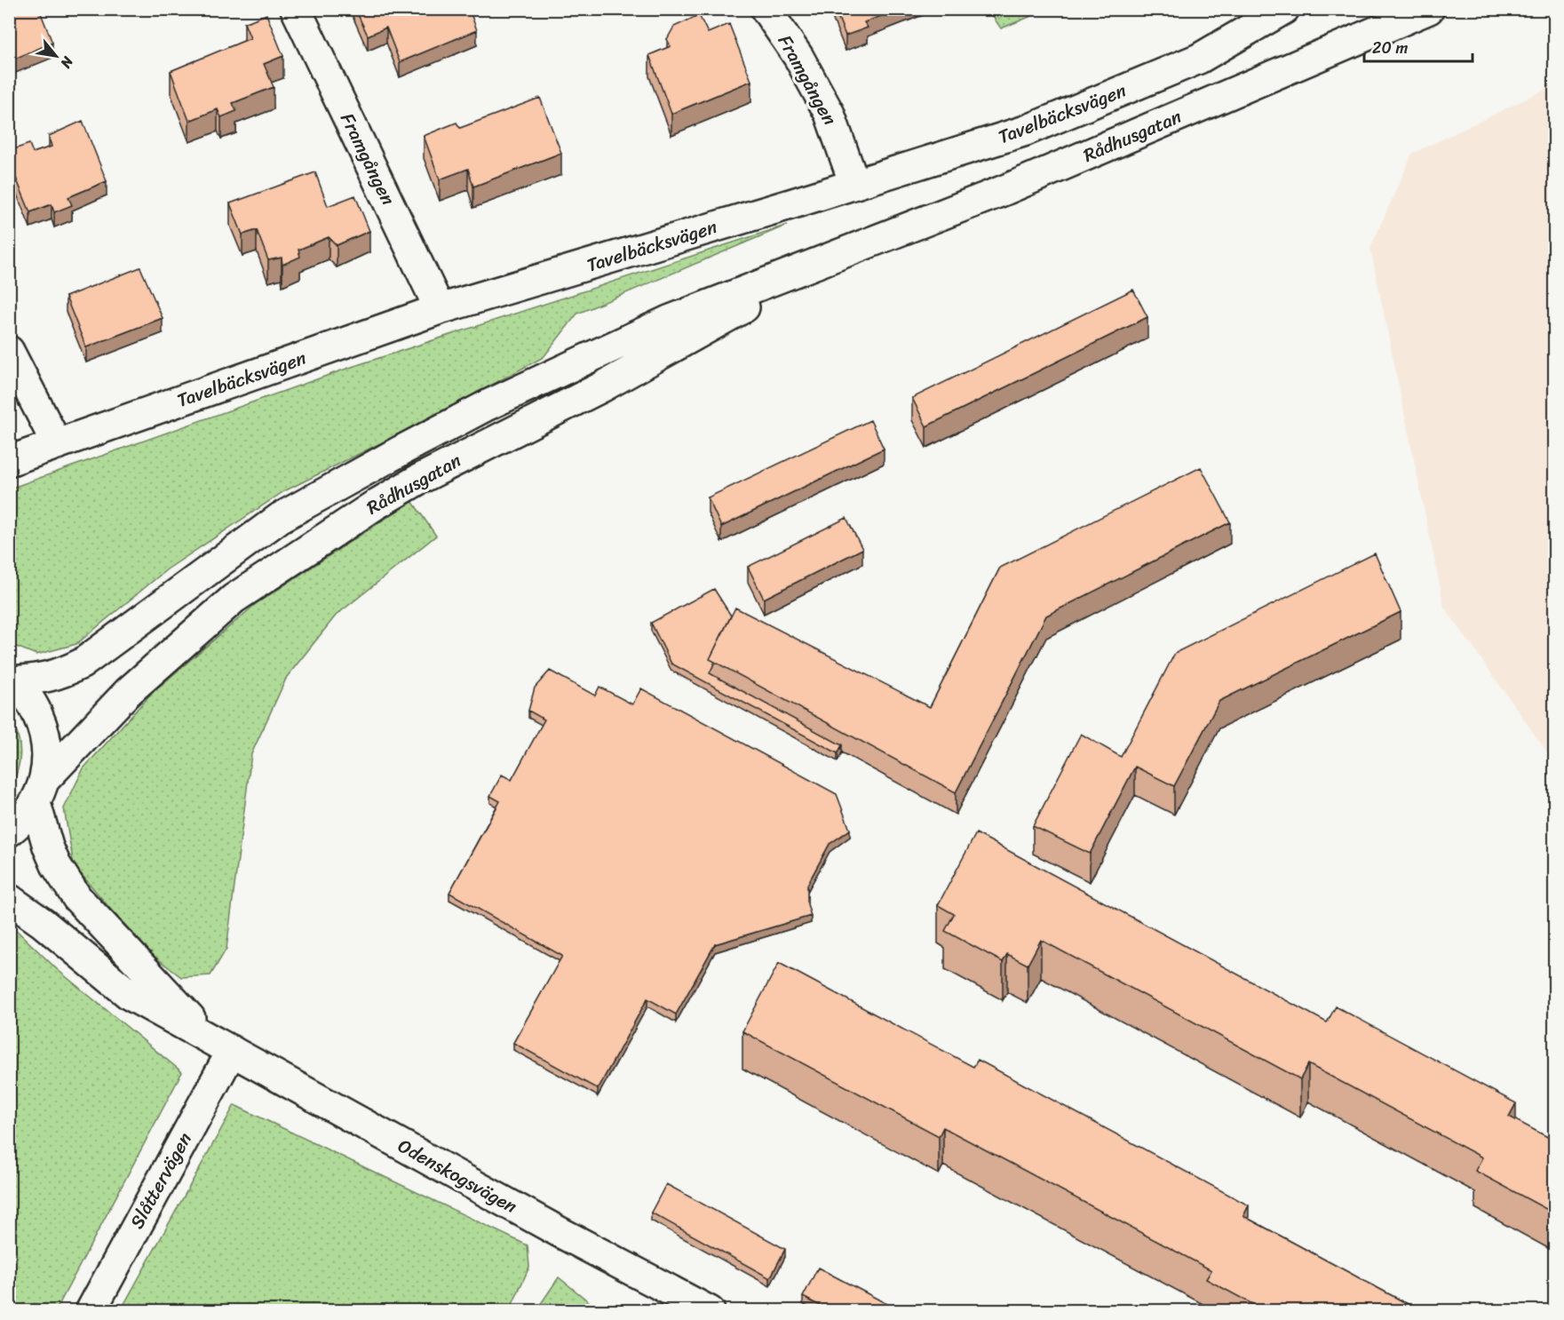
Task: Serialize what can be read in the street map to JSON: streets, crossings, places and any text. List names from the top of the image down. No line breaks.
{"streets":{"street":["Framgången","Tavelbäcksvägen","Rådhusgatan","Odenskogsvägen","Slåttervägen"]},"crossings":[["Framgången","Tavelbäcksvägen"],["Rådhusgatan","Odenskogsvägen"],["Odenskogsvägen","Slåttervägen"]],"scale_bar":"20 m","north":"bottom right"}
